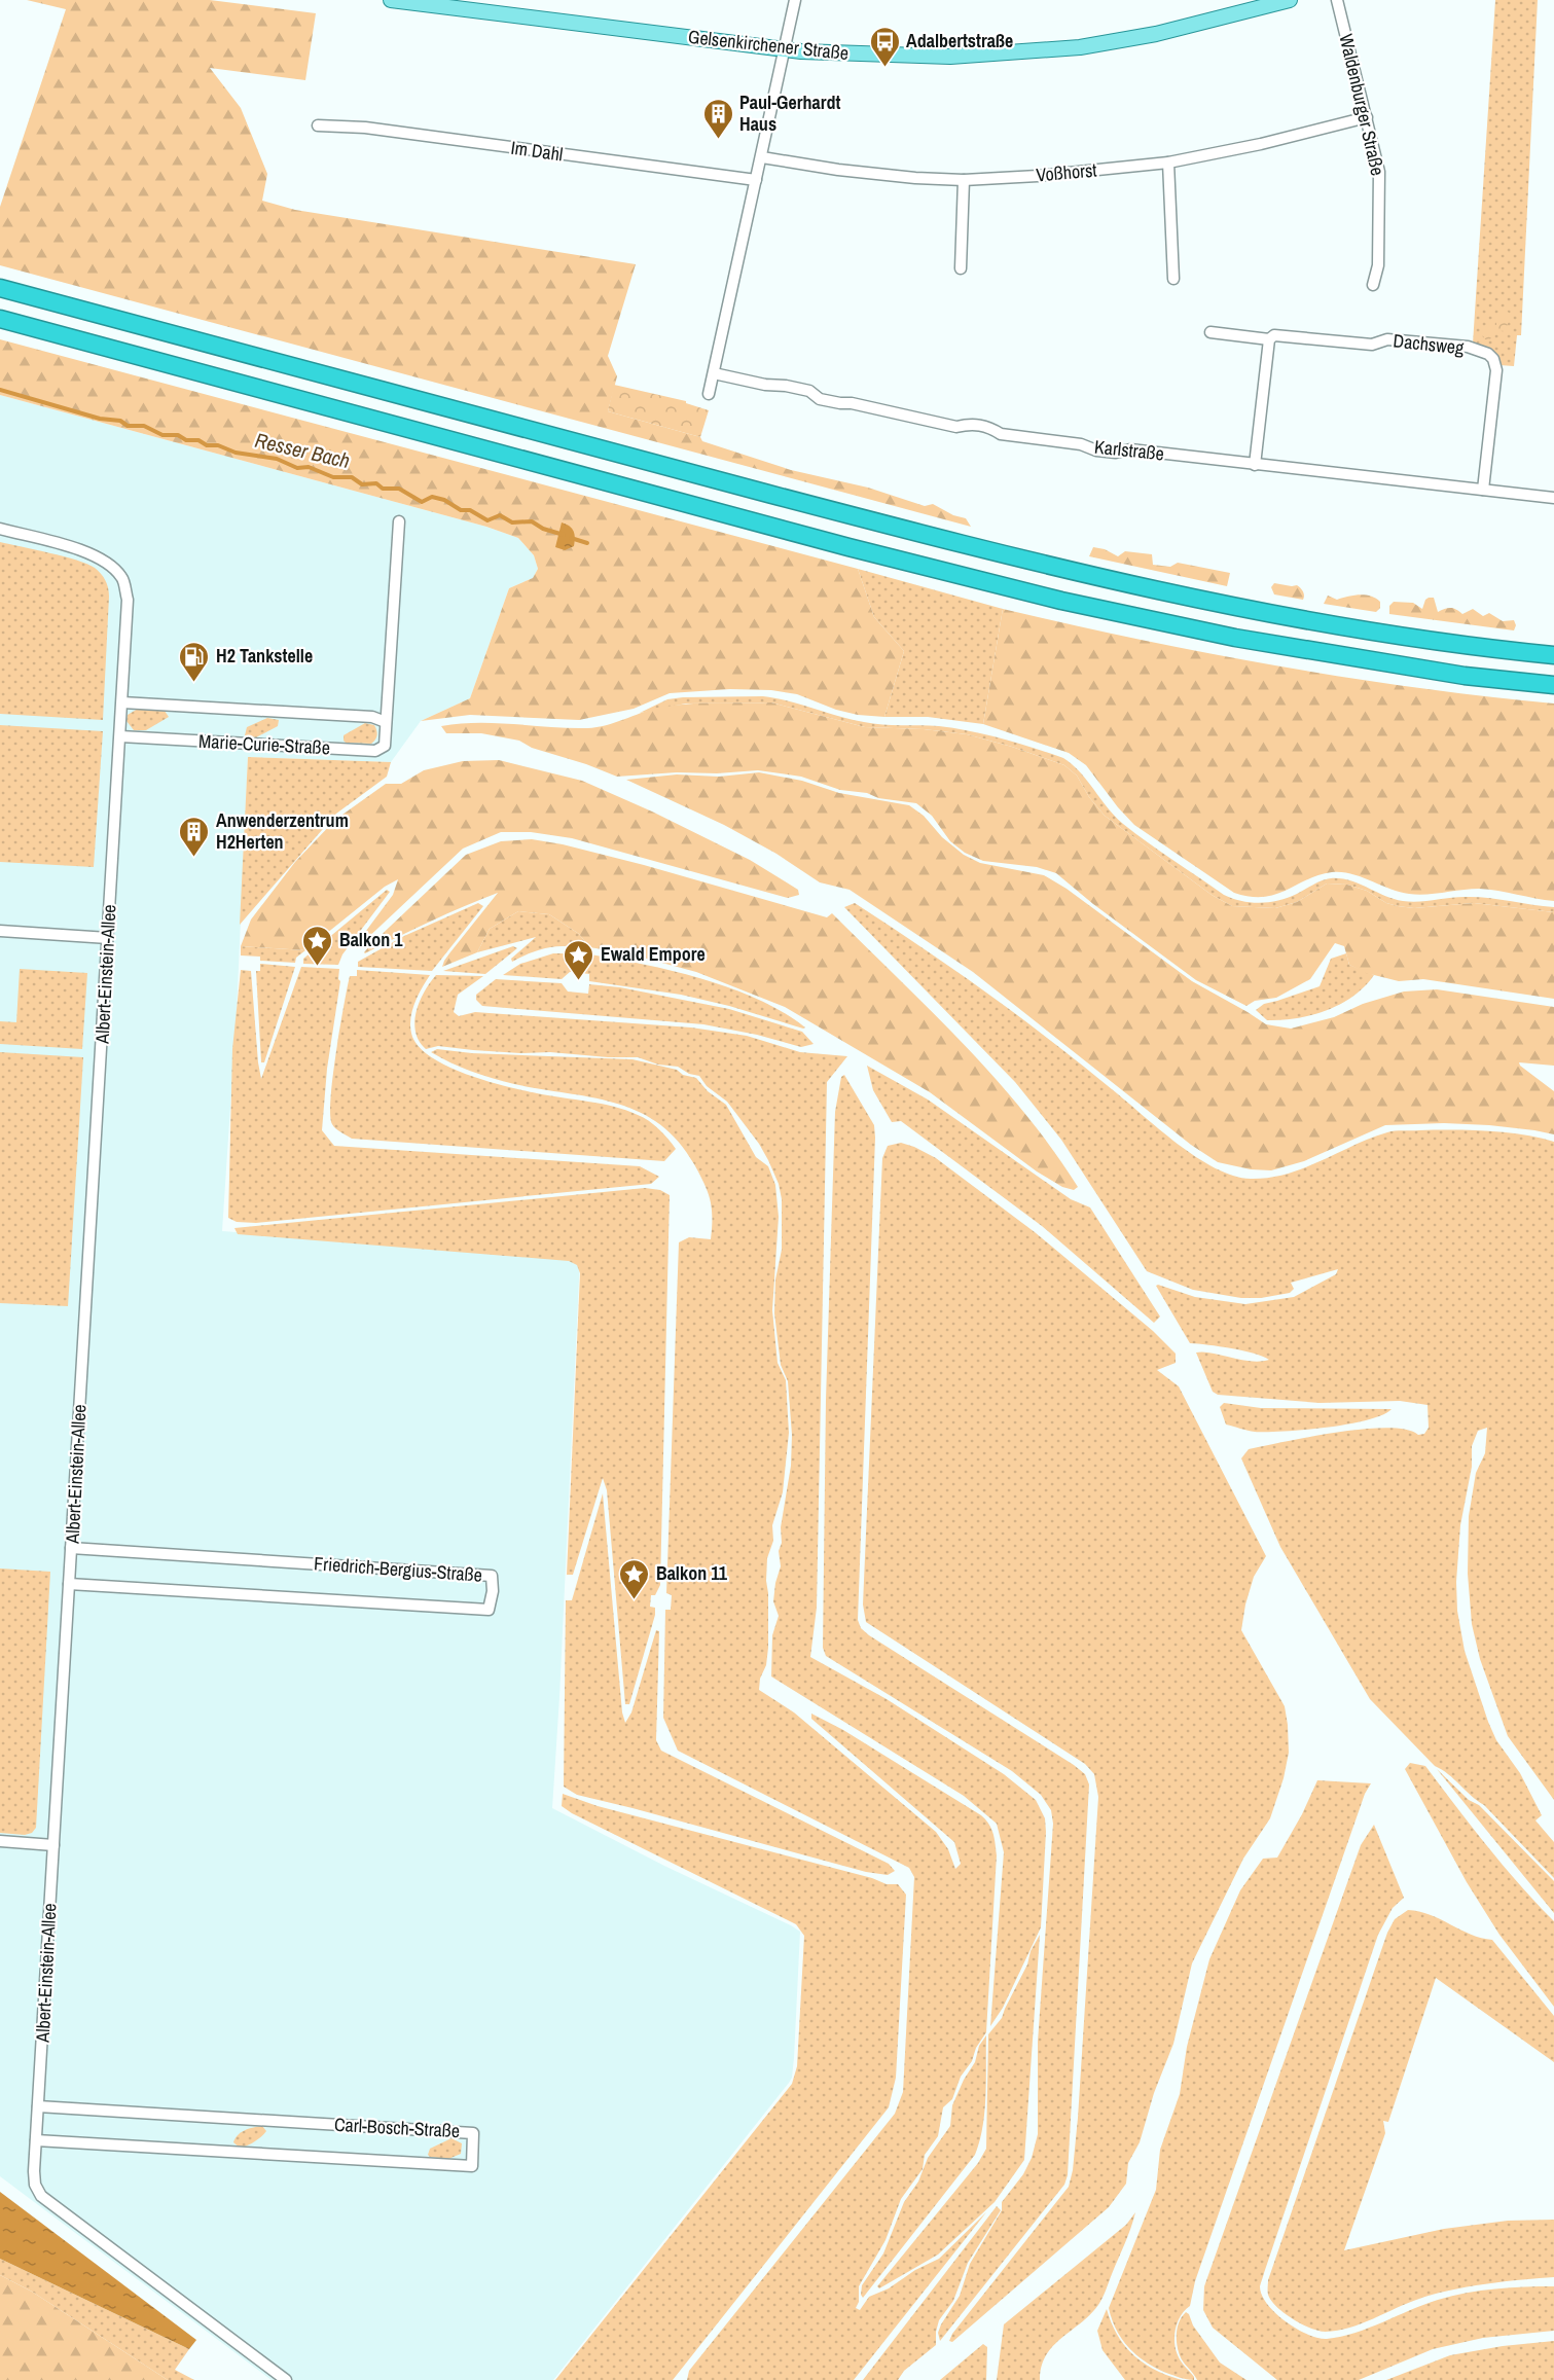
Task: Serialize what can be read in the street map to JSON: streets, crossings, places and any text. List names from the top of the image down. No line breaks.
{"streets":{"main road":["Gelsenkirchener Straße"],"street":["Waldenburger Straße","Im Dahl","Voßhorst","Dachsweg","Karlstraße","Marie-Curie-Straße","Albert-Einstein-Allee","Friedrich-Bergius-Straße","Carl-Bosch-Straße"]},"crossings":[["Waldenburger Straße","Voßhorst"],["Dachsweg","Karlstraße"],["Marie-Curie-Straße","Albert-Einstein-Allee"],["Albert-Einstein-Allee","Friedrich-Bergius-Straße"],["Albert-Einstein-Allee","Carl-Bosch-Straße"]],"water":["Resser Bach"],"places":{"bus stop":["Adalbertstraße"],"building":["Paul-Gerhardt Haus","Anwenderzentrum H2Herten"],"fuel station":["H2 Tankstelle"],"place":["Balkon 1","Ewald Empore","Balkon 11"]}}
